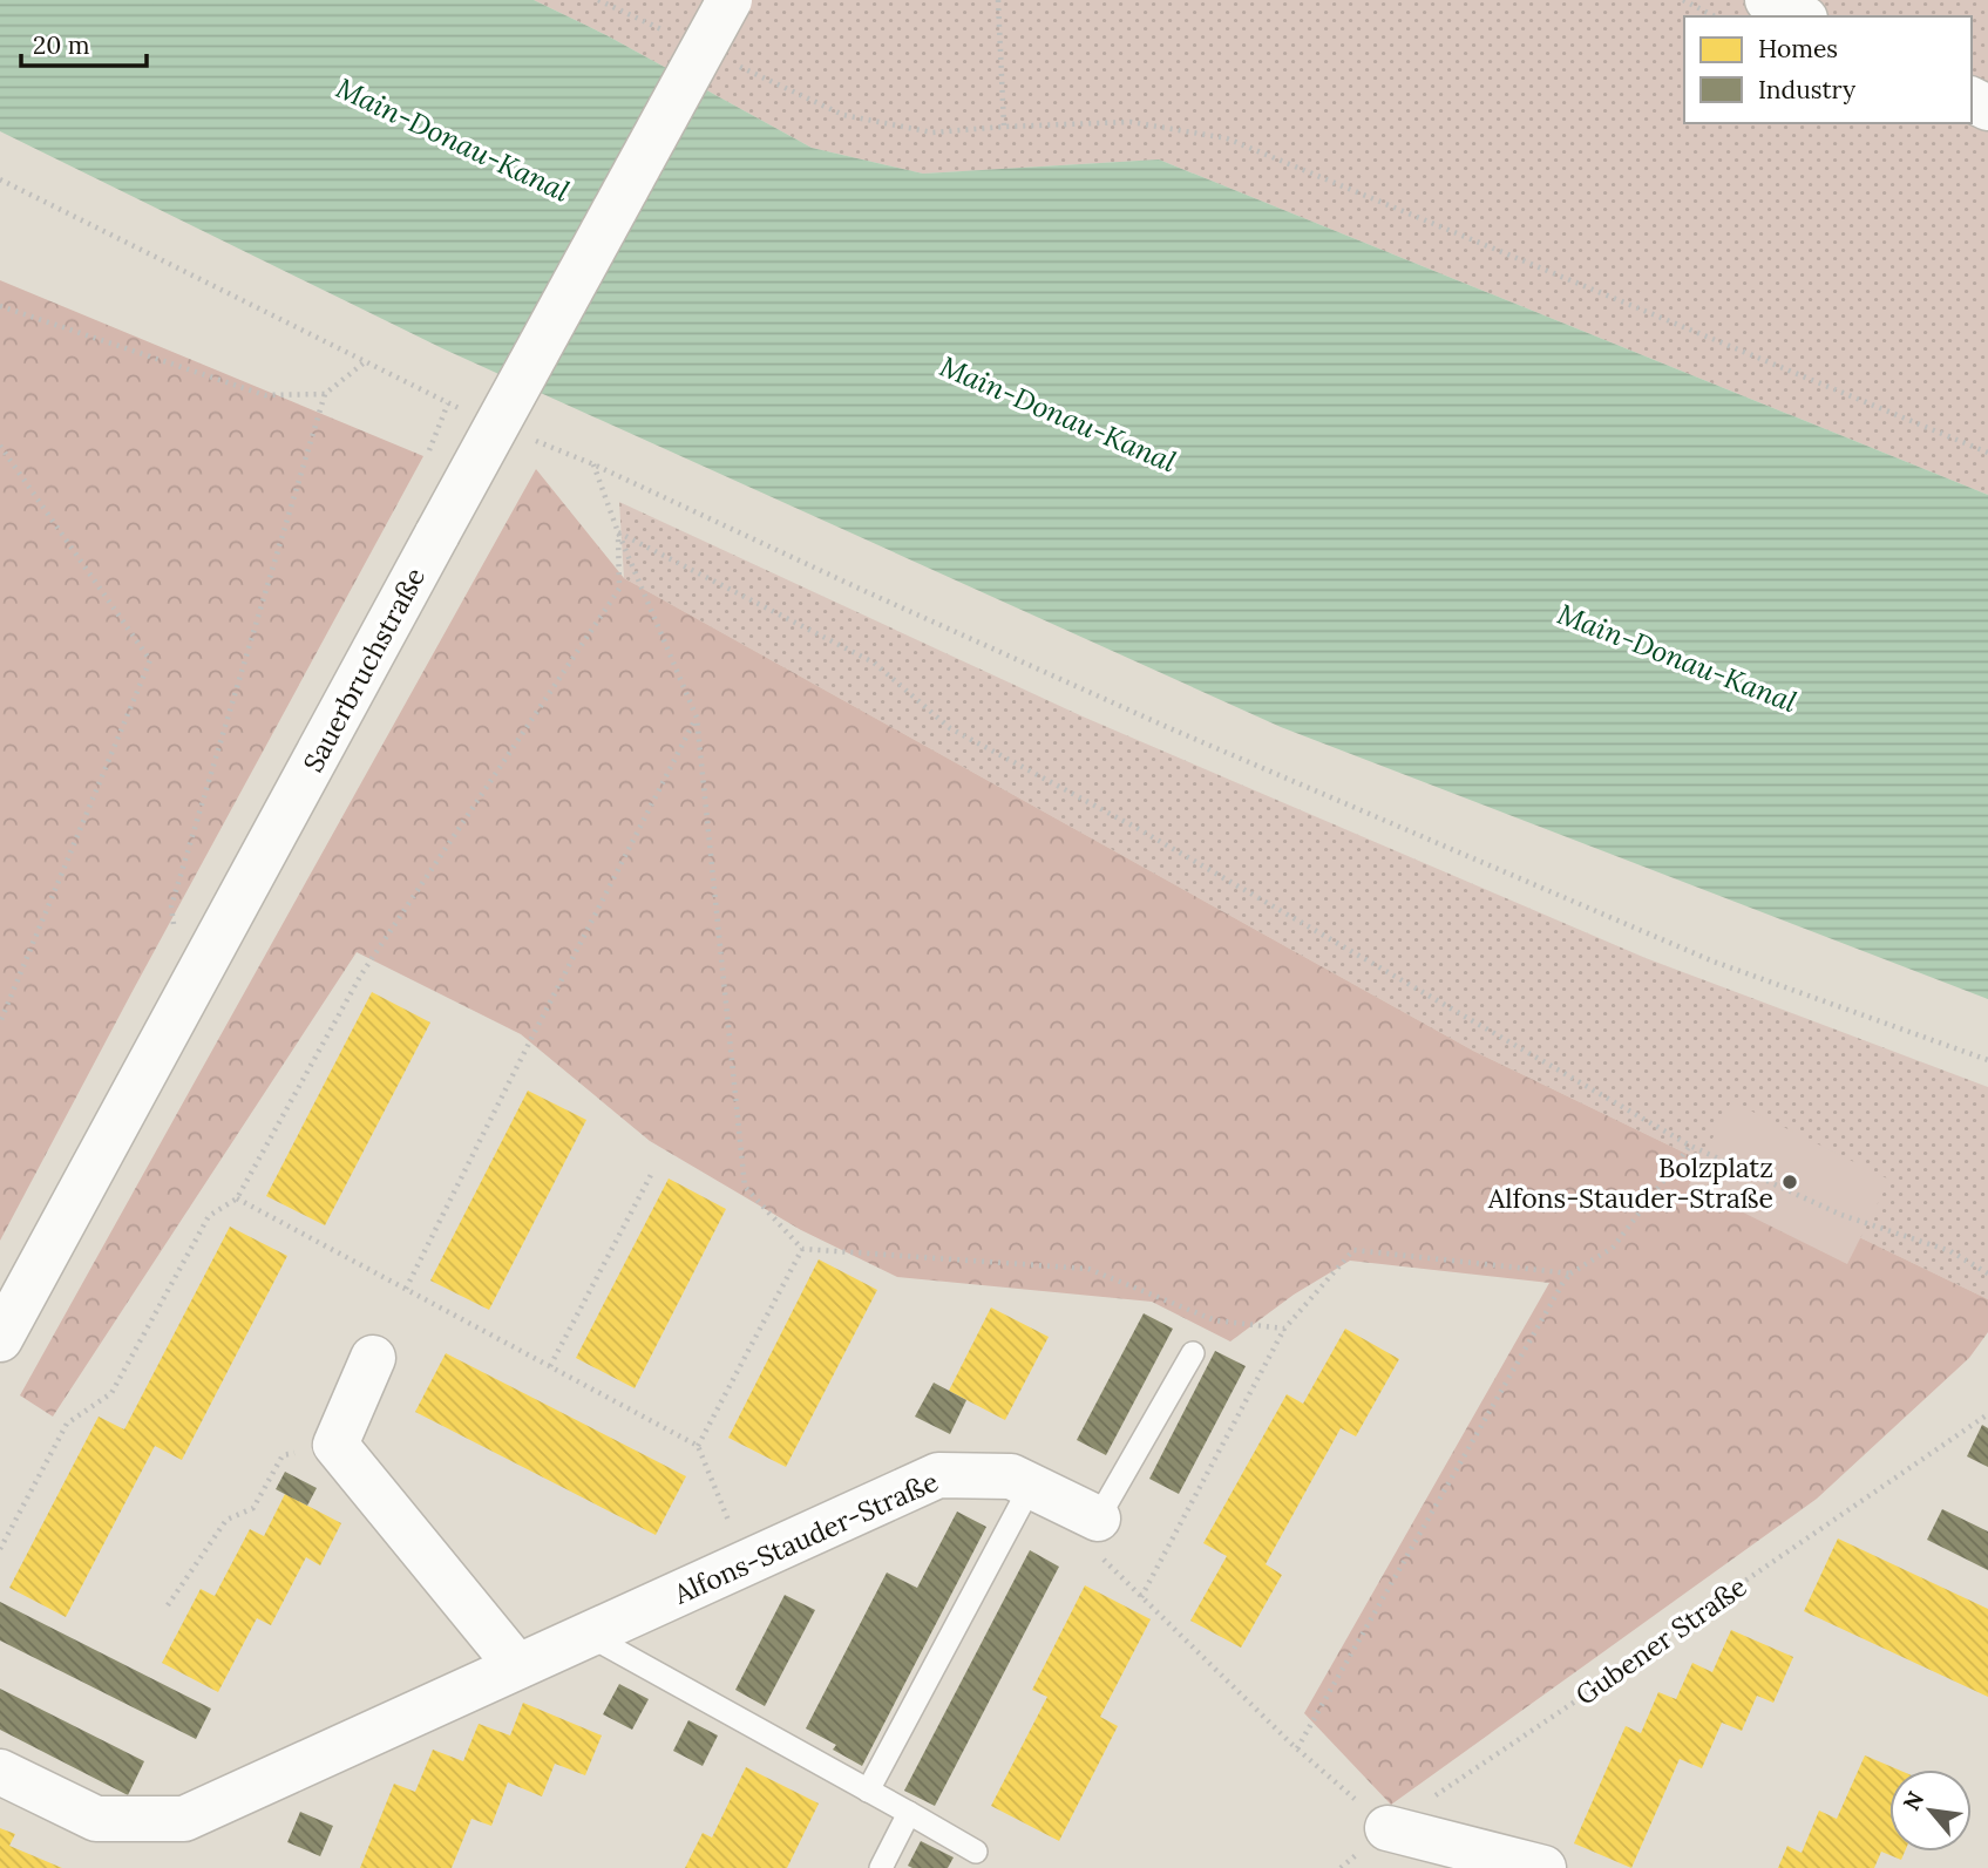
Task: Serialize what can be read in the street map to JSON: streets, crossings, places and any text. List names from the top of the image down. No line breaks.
{"streets":{"street":["Sauerbruchstraße","Alfons-Stauder-Straße"],"path":["Gubener Straße"]},"water":["Main-Donau-Kanal"],"places":["Bolzplatz Alfons-Stauder-Straße"],"legend":["Homes","Industry"],"scale_bar":"20 m","north":"top left"}
